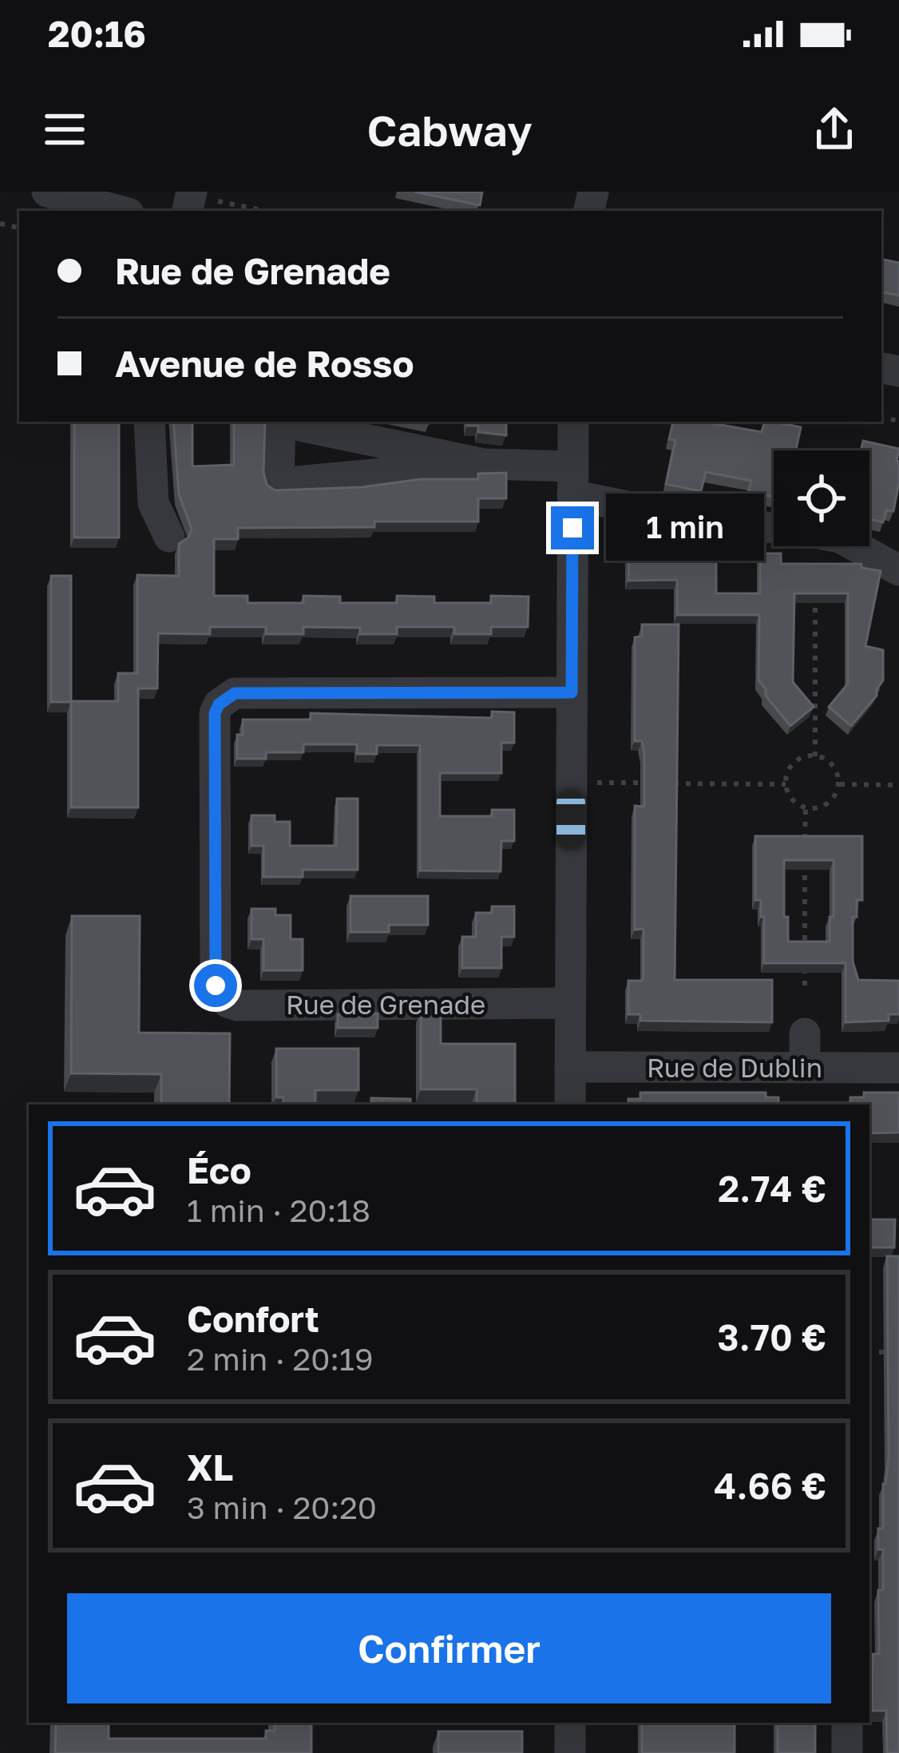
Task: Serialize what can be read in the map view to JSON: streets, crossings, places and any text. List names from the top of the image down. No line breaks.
{"streets":{"street":["Rue de Grenade","Rue de Dublin"]},"page":{"status":"20:16","header":"Cabway","banner":["Rue de Grenade","Avenue de Rosso"],"bubble":"1 min","list":[{"name":"Éco","note":"1 min · 20:18","value":"2.74 €"},{"name":"Confort","note":"2 min · 20:19","value":"3.70 €"},{"name":"XL","note":"3 min · 20:20","value":"4.66 €"}],"buttons":"Confirmer"}}
